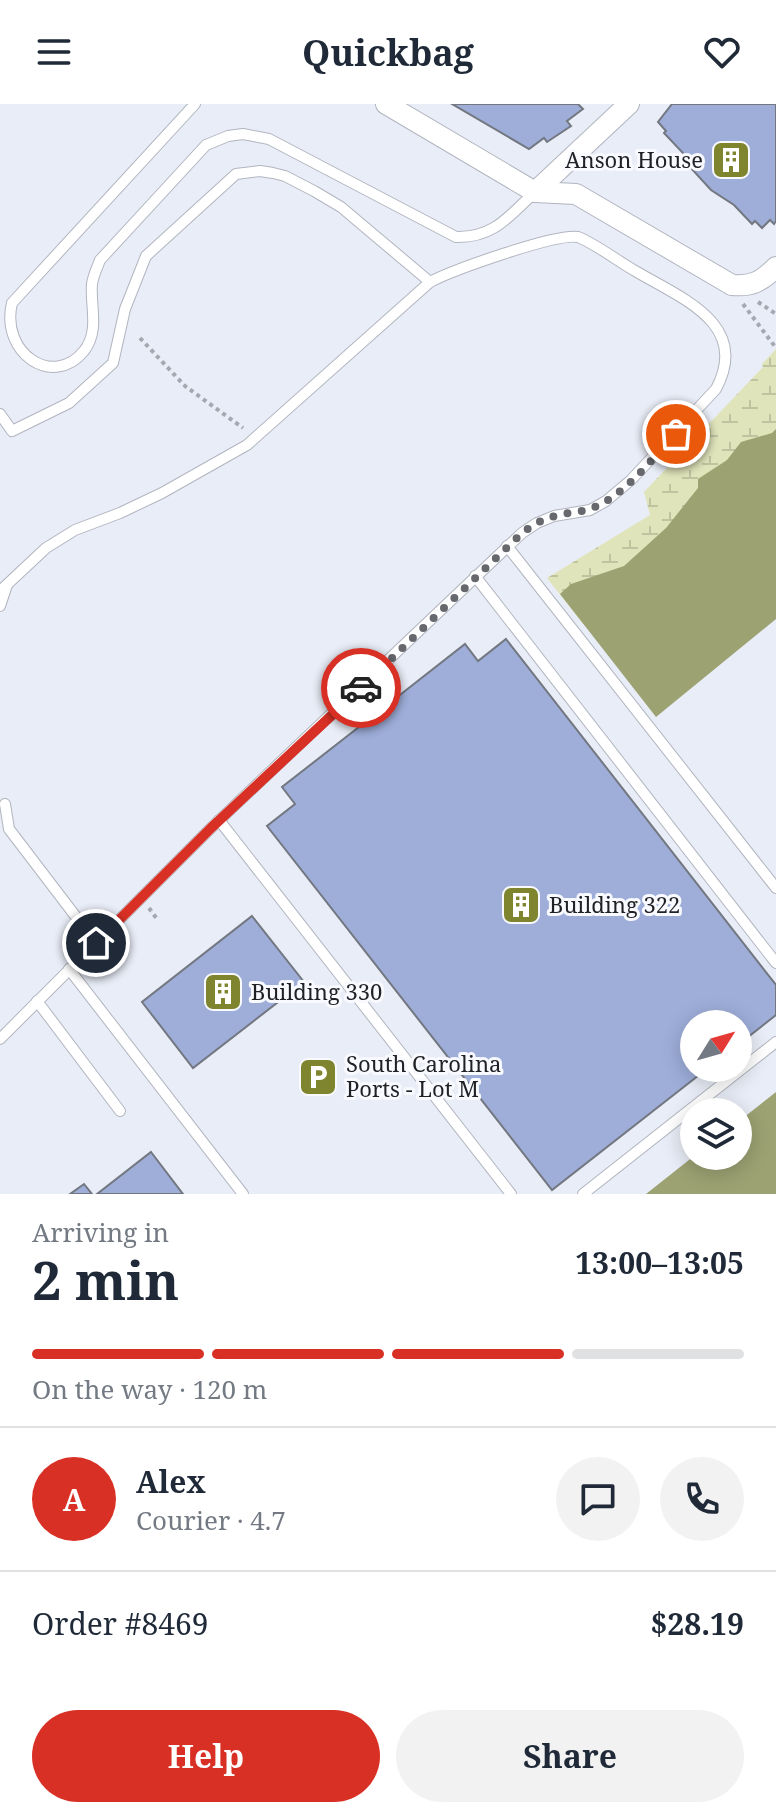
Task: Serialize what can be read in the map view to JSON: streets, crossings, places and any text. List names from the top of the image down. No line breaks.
{"places":{"building":["Anson House","Building 322","Building 330"],"parking":["South Carolina Ports - Lot M"]},"north":"top right","page":{"header":"Quickbag","heading":["2 min","Arriving in","13:00–13:05"],"panel":["Alex","Courier · 4.7","Order #8469","$28.19"],"bar":"On the way · 120 m","round":"A","buttons":["Help","Share"]}}
